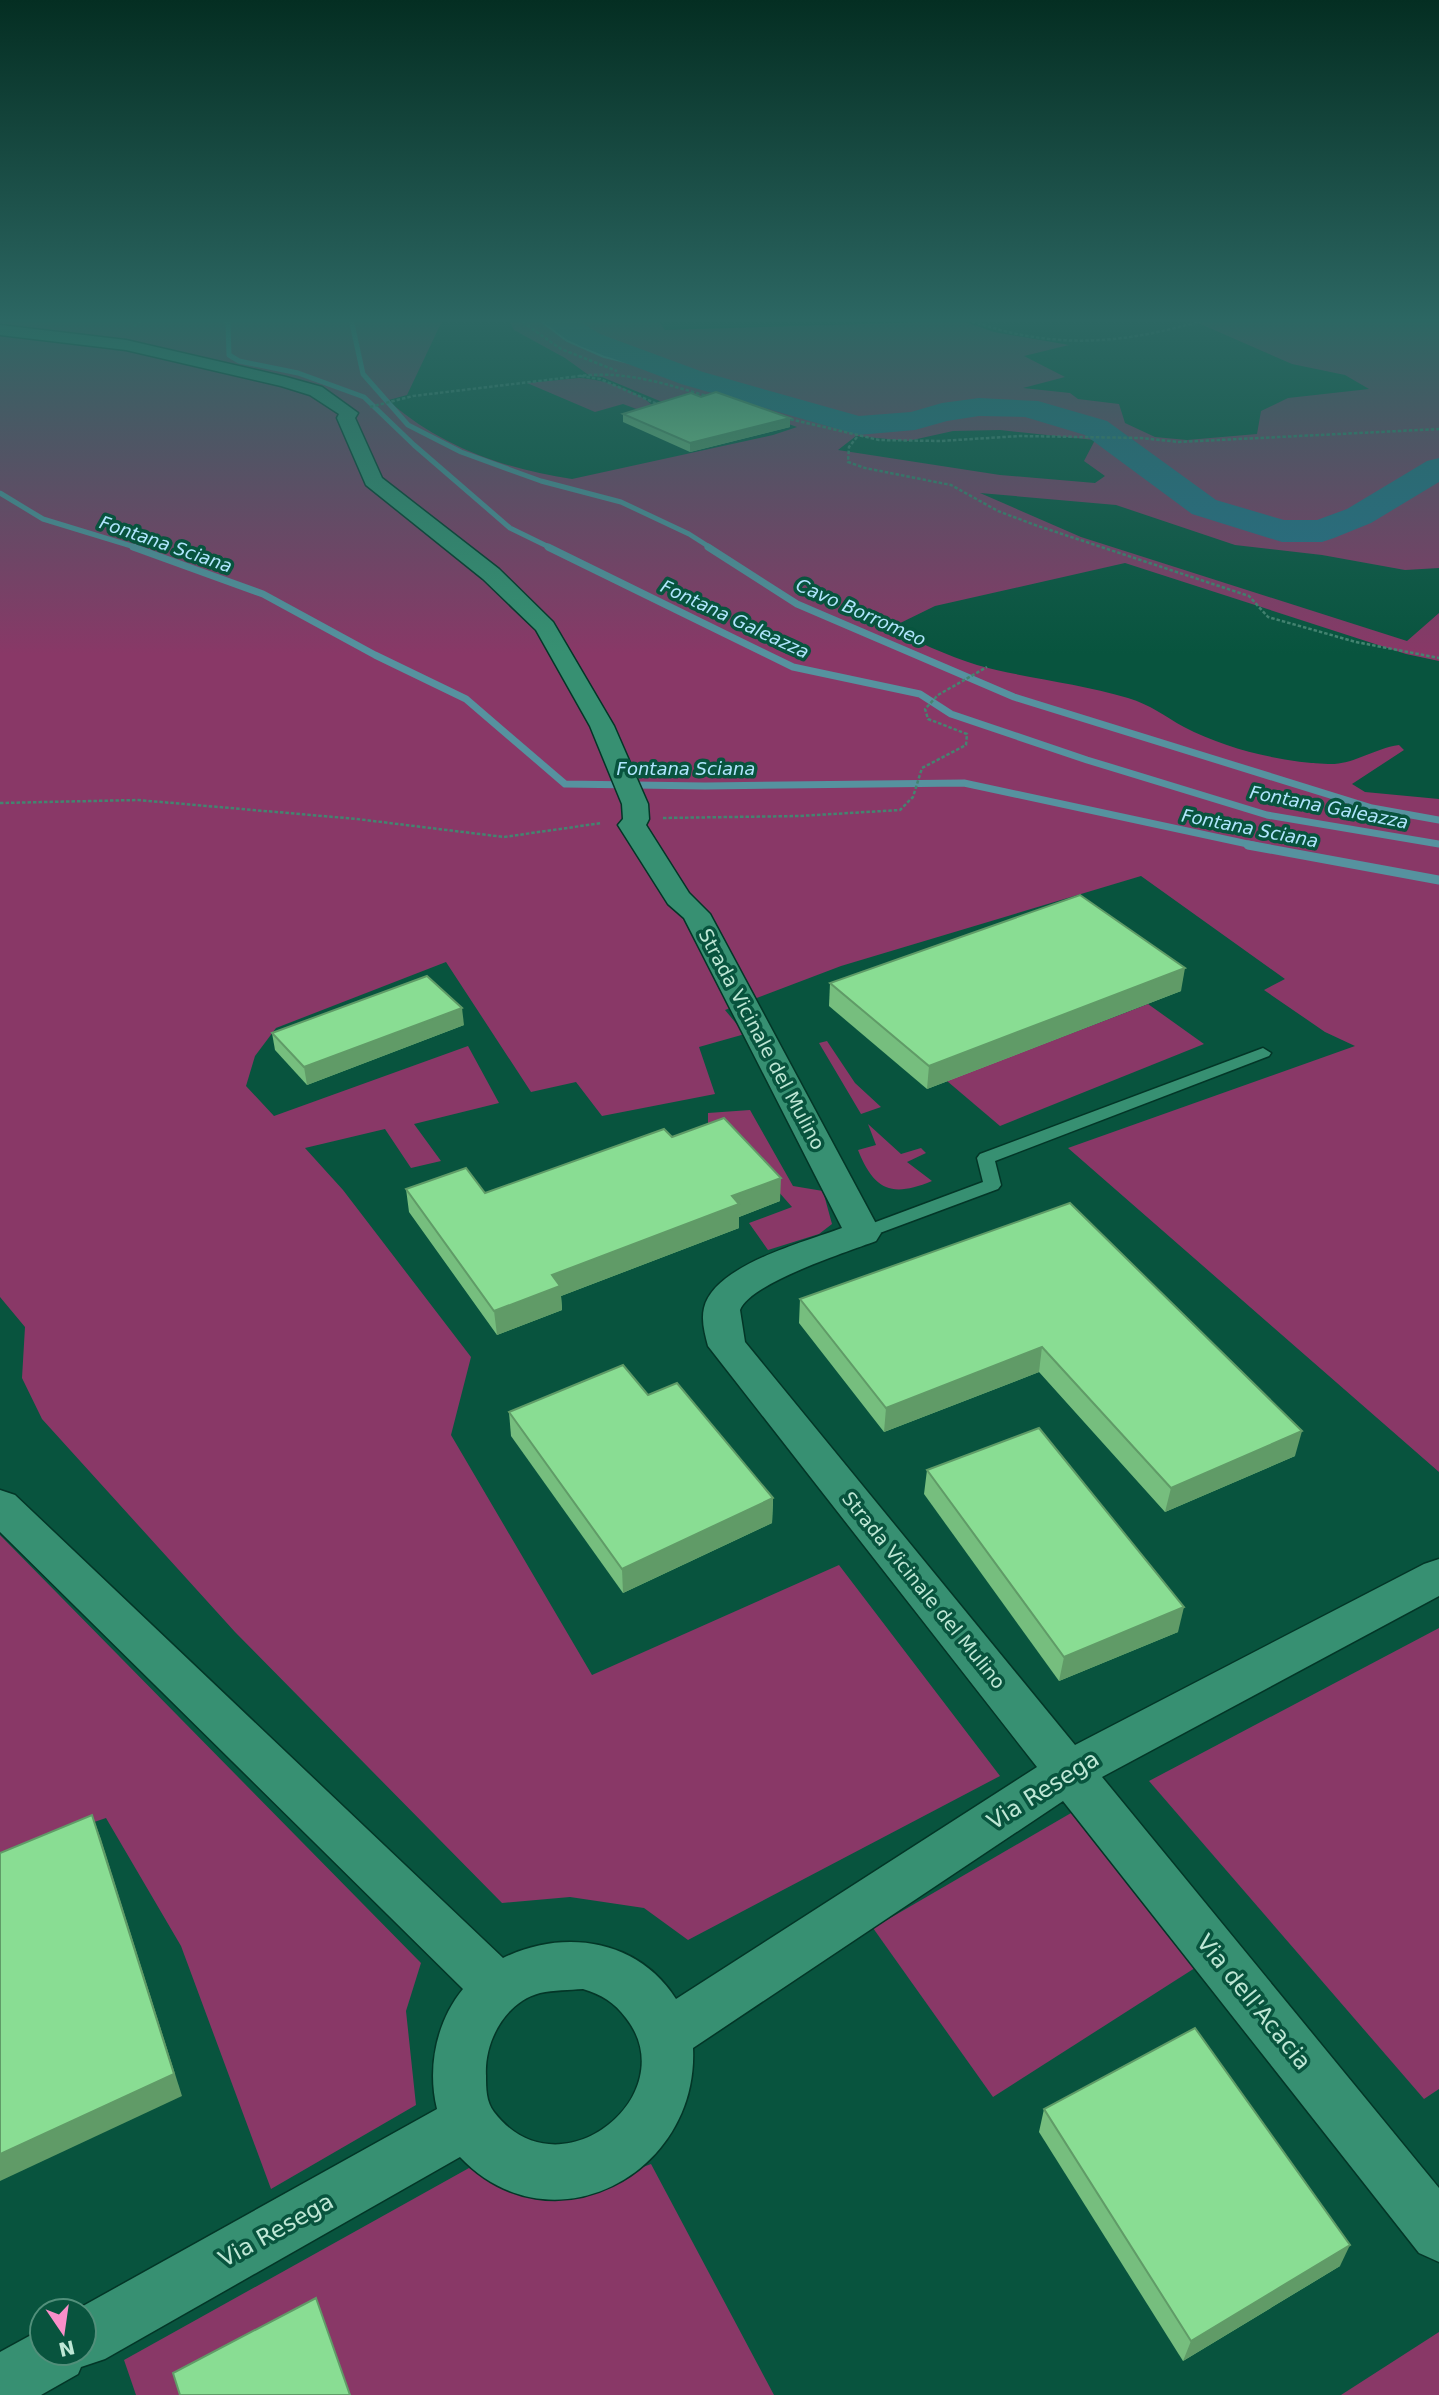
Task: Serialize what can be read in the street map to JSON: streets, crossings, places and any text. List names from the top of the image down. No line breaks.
{"streets":{"street":["Strada Vicinale del Mulino","Via Resega","Via dell'Acacia"]},"crossings":[["Strada Vicinale del Mulino","Via Resega"],["Strada Vicinale del Mulino","Via dell'Acacia"],["Via Resega","Via dell'Acacia"]],"water":["Fontana Sciana","Cavo Borromeo","Fontana Galeazza"],"north":"bottom"}
